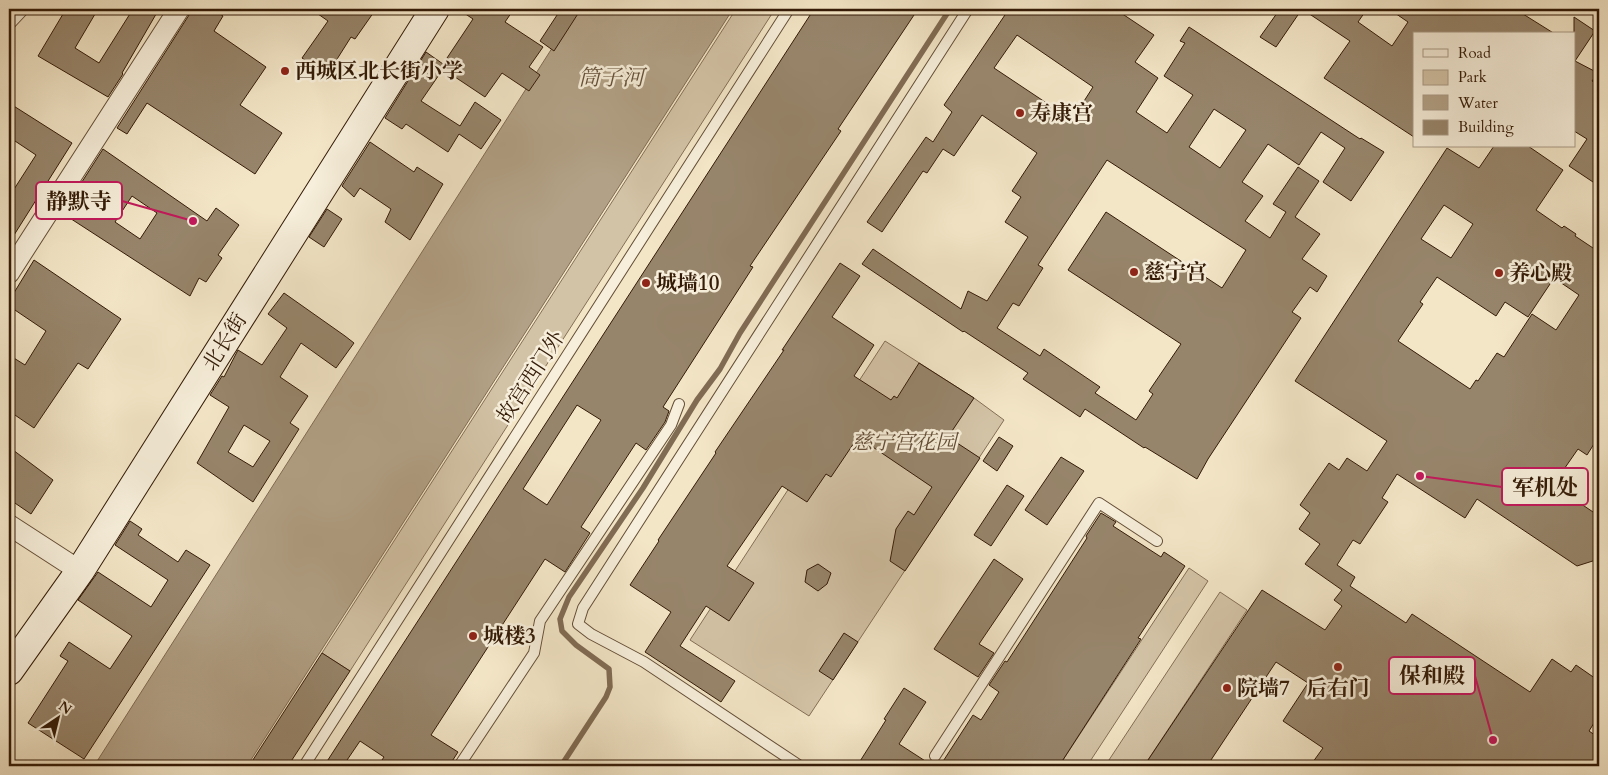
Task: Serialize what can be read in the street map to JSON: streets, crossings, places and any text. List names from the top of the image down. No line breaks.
{"streets":{"street":["北长街"],"lane":["故宫西门外"]},"water":["筒子河"],"parks":["慈宁宫花园"],"places":["西城区北长街小学","寿康宫","静默寺","慈宁宫","养心殿","城墙10","军机处","城楼3","后右门","院墙7","保和殿"],"legend":["Road","Park","Water","Building"],"north":"top right"}
